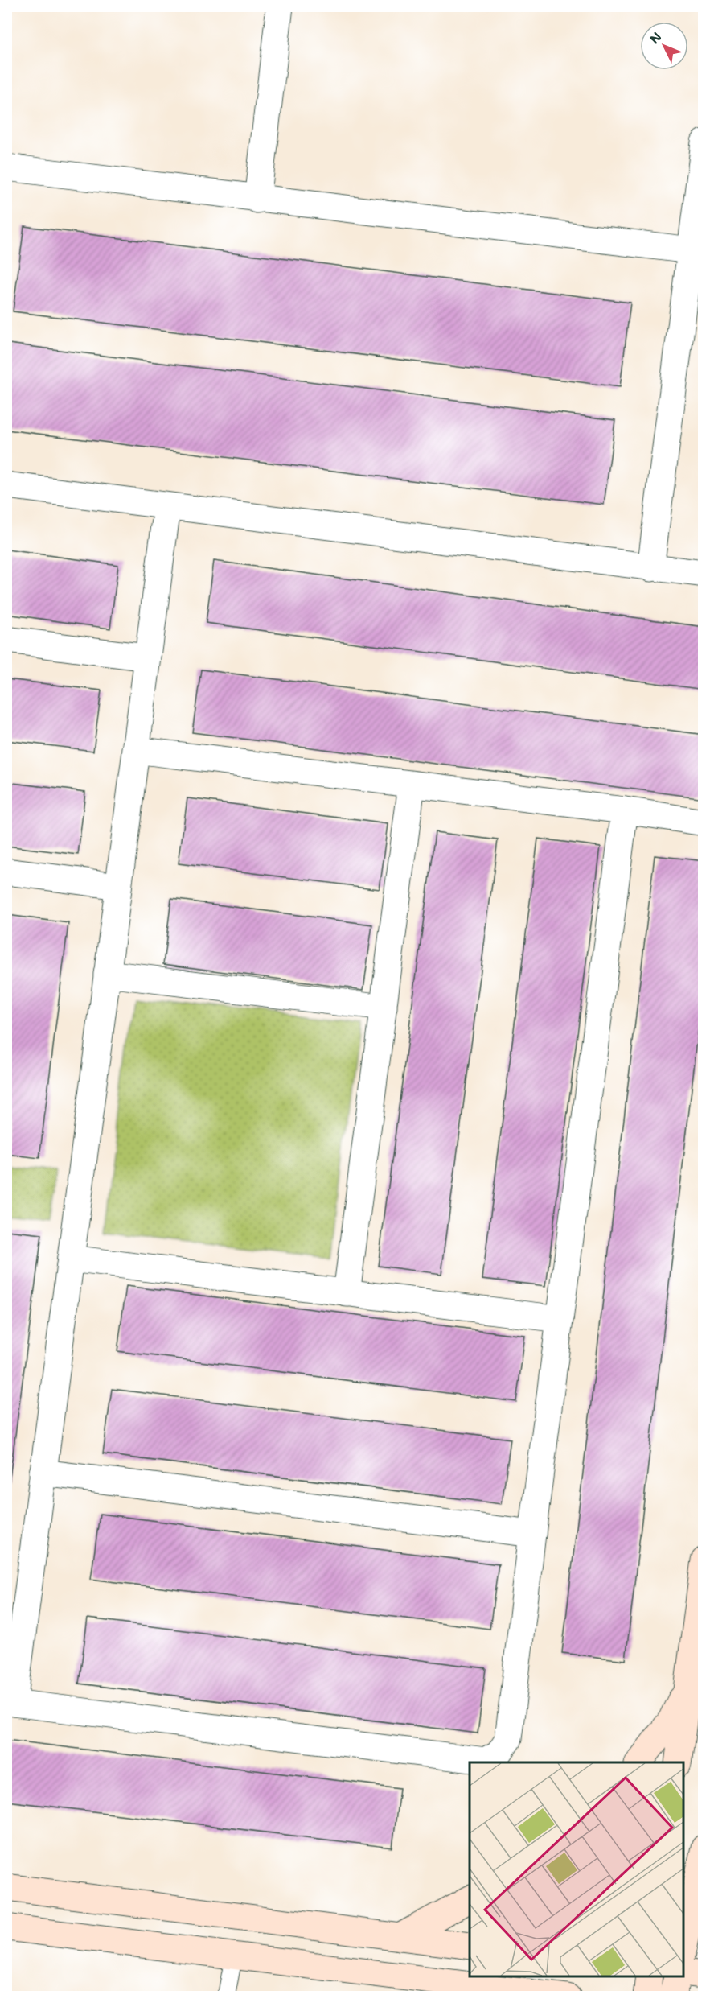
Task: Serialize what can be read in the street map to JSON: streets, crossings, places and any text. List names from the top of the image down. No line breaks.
{"north":"top left"}
